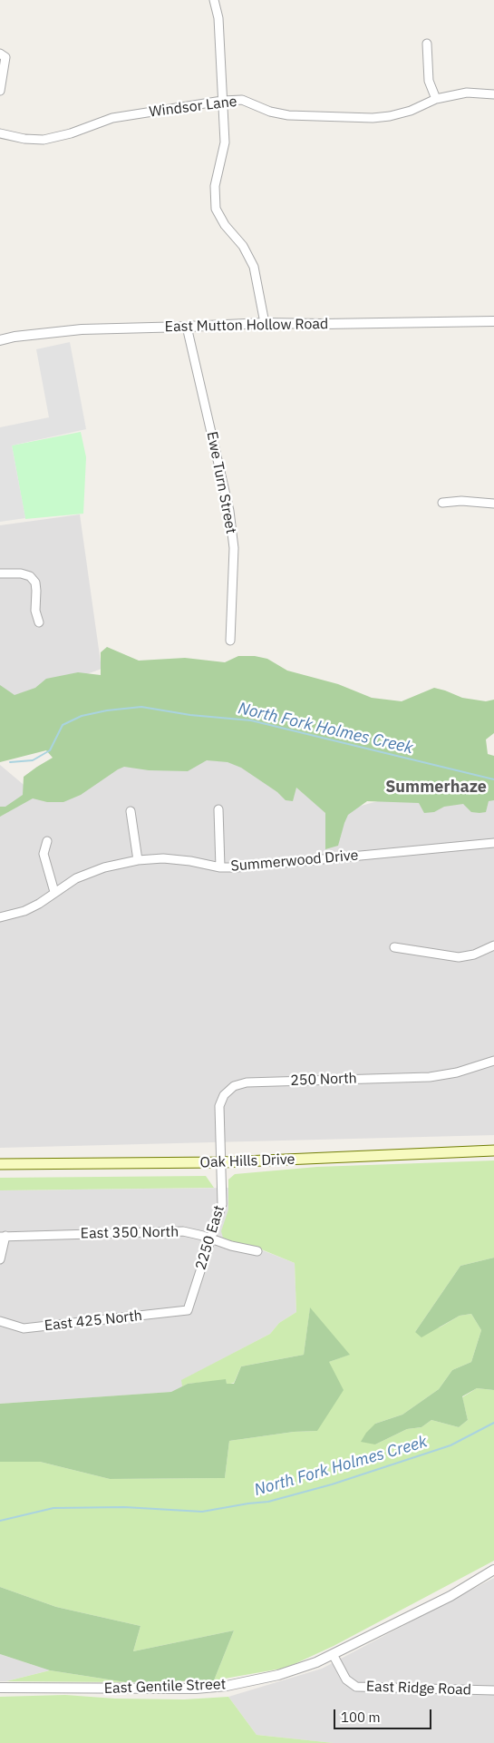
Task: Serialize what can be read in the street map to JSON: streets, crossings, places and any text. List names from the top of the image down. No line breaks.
{"streets":{"main road":["Oak Hills Drive"],"street":["Windsor Lane","East Mutton Hollow Road","Ewe Turn Street","Summerwood Drive","250 North","East 350 North","2250 East","East 425 North","East Gentile Street","East Ridge Road"]},"crossings":[["East Mutton Hollow Road","Ewe Turn Street"],["250 North","Oak Hills Drive"],["250 North","2250 East"],["Oak Hills Drive","2250 East"],["East 350 North","2250 East"],["2250 East","East 425 North"],["East Gentile Street","East Ridge Road"]],"districts":["Summerhaze"],"water":["North Fork Holmes Creek"],"scale_bar":"100 m"}
